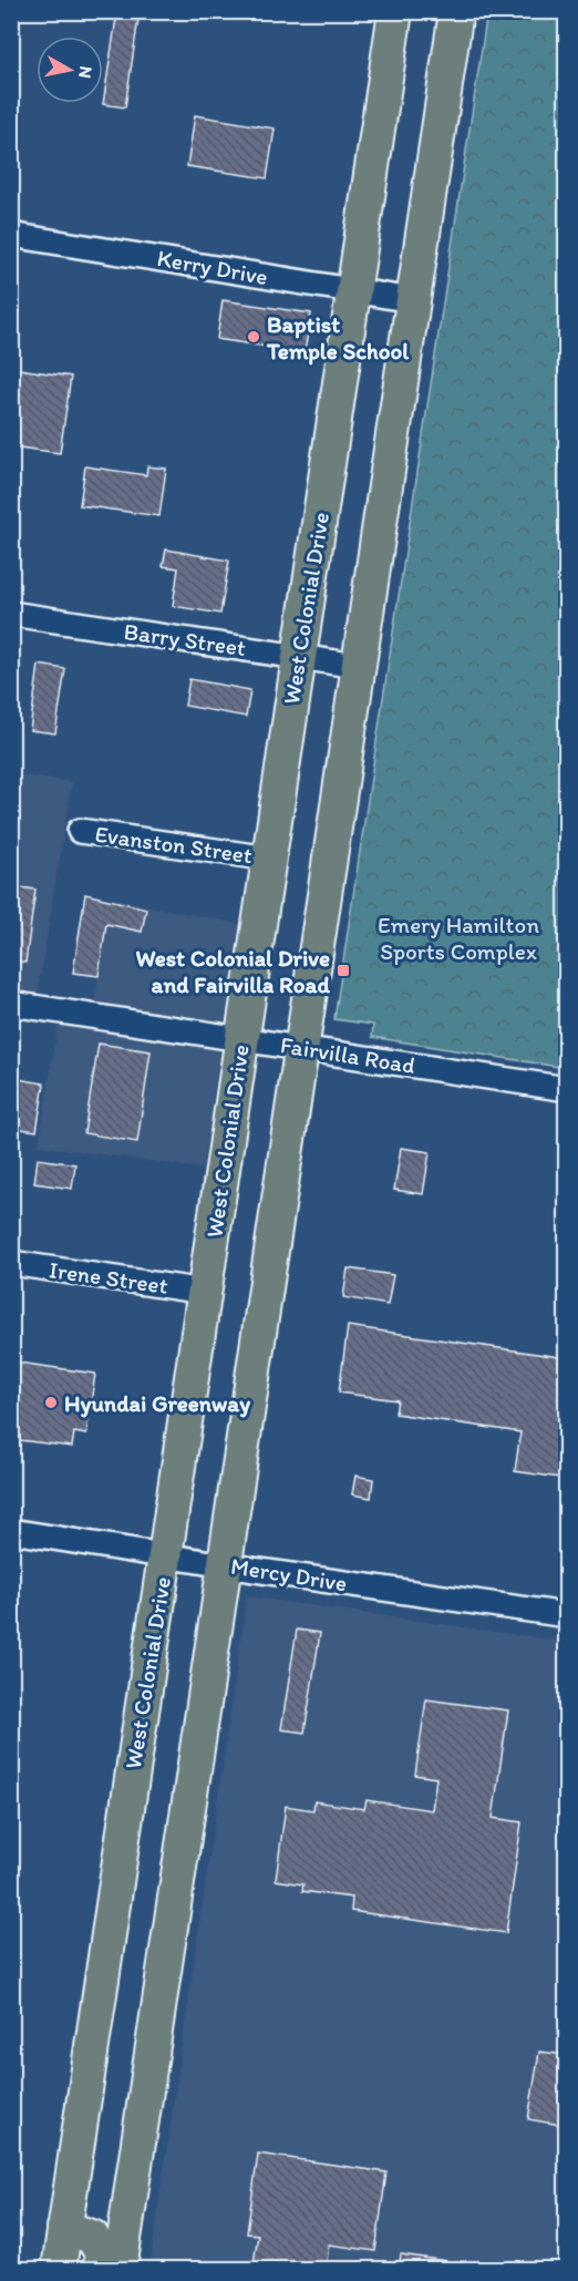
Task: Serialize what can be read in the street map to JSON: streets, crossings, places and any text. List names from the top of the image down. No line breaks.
{"streets":{"highway":["West Colonial Drive"],"street":["Kerry Drive","Barry Street","Evanston Street","Fairvilla Road","Irene Street","Mercy Drive"]},"crossings":[["Kerry Drive","West Colonial Drive"],["West Colonial Drive","Barry Street"],["West Colonial Drive","Evanston Street"],["West Colonial Drive","Fairvilla Road"],["West Colonial Drive","Irene Street"],["West Colonial Drive","Mercy Drive"]],"parks":["Emery Hamilton Sports Complex"],"places":{"other":["Baptist Temple School","Hyundai Greenway"],"transit":["West Colonial Drive and Fairvilla Road"]},"north":"right"}
